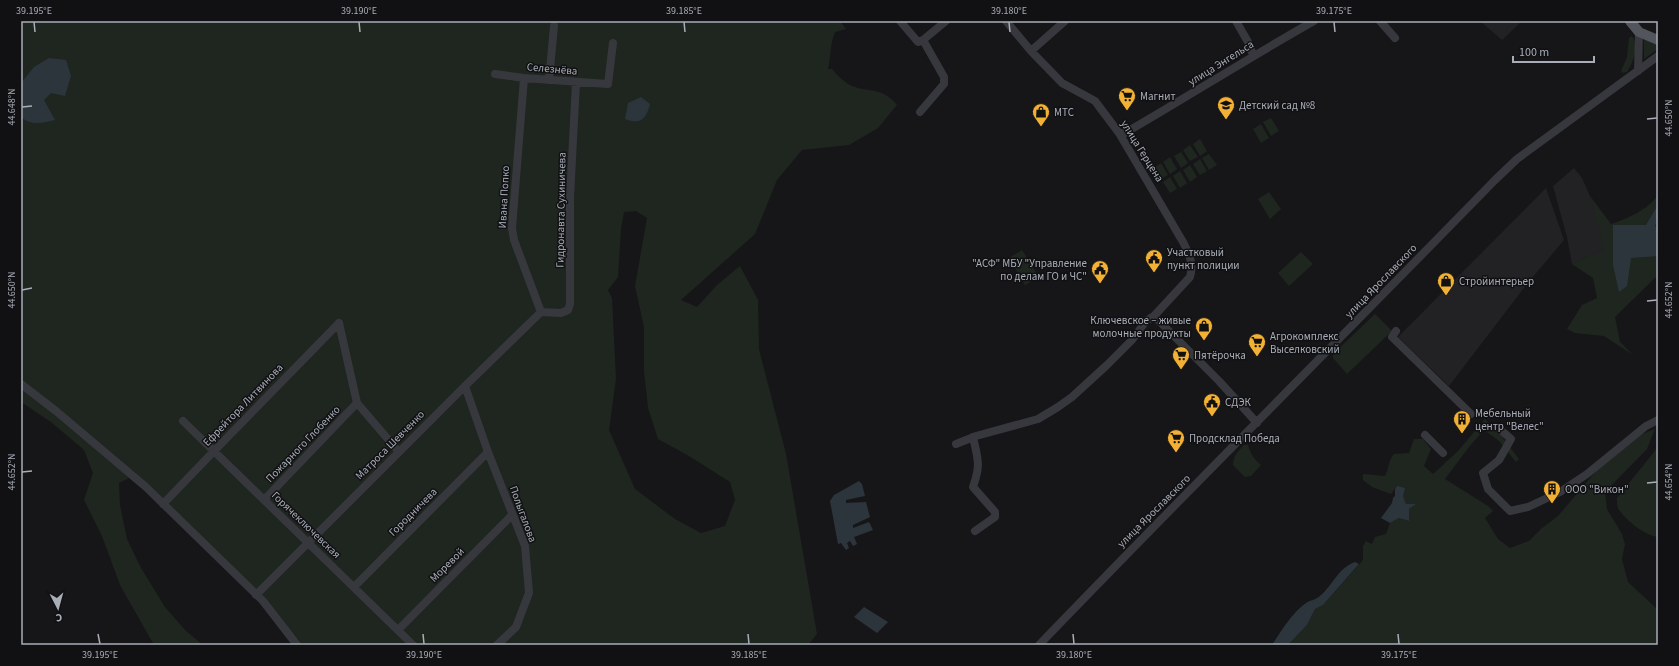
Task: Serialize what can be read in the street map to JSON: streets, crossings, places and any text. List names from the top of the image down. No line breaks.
{"streets":{"street":["улица Энгельса","Селезнёва","улица Герцена","Ивана Попко","Гидронавта Сухиничева","улица Ярославского","Ефрейтора Литвинова","Пожарного Глобенко","Матроса Шевченко","Городничева","Полыгалова","Горячеключевская","Моревой"]},"crossings":[["улица Энгельса","улица Герцена"],["Селезнёва","Ивана Попко"],["Селезнёва","Гидронавта Сухиничева"],["Ивана Попко","Гидронавта Сухиничева"],["Ивана Попко","Матроса Шевченко"],["Гидронавта Сухиничева","Матроса Шевченко"],["Ефрейтора Литвинова","Пожарного Глобенко"],["Ефрейтора Литвинова","Горячеключевская"],["Пожарного Глобенко","Горячеключевская"],["Матроса Шевченко","Полыгалова"],["Матроса Шевченко","Горячеключевская"],["Городничева","Полыгалова"],["Городничева","Горячеключевская"],["Полыгалова","Моревой"],["Горячеключевская","Моревой"]],"places":{"supermarket":["Магнит","Агрокомплекс Выселковский","Пятёрочка","Продсклад Победа"],"school or university":["Детский сад №8"],"shop":["МТС","Стройинтерьер","Ключевское – живые молочные продукты"],"public building":["Участковый пункт полиции","\"АСФ\" МБУ \"Управление по делам ГО и ЧС\"","СДЭК"],"building":["Мебельный центр \"Велес\"","ООО \"Викон\""]},"scale_bar":"100 m","north":"bottom","coordinates":["39.195°E","39.190°E","39.185°E","39.180°E","39.175°E","44.648°N","44.650°N","44.652°N","44.654°N"]}
